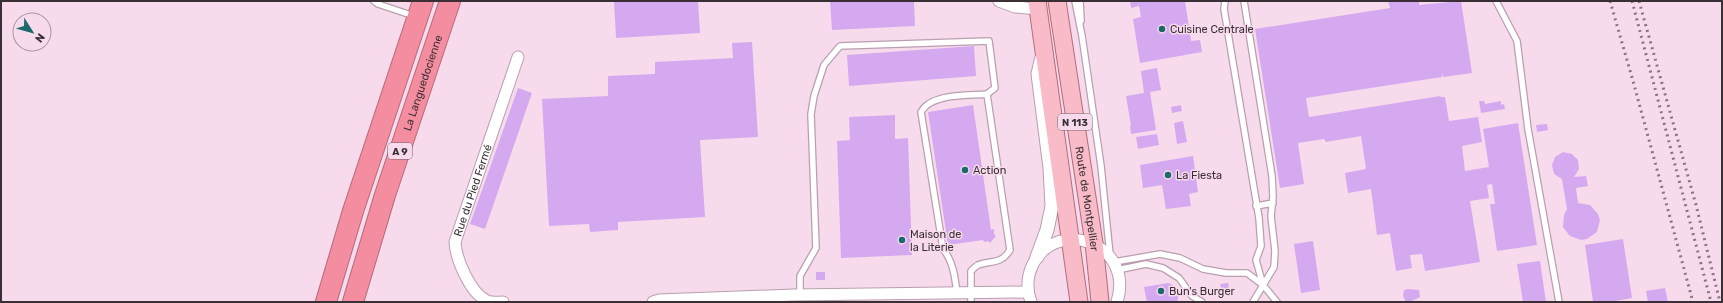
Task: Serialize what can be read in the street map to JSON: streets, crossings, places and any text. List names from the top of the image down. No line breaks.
{"streets":{"highway":["La Languedocienne","A 9"],"main road":["N 113","Route de Montpellier"],"street":["Rue du Pied Fermé"]},"places":["Cuisine Centrale","Action","La Fiesta","Maison de la Literie","Bun's Burger"],"north":"bottom right"}
